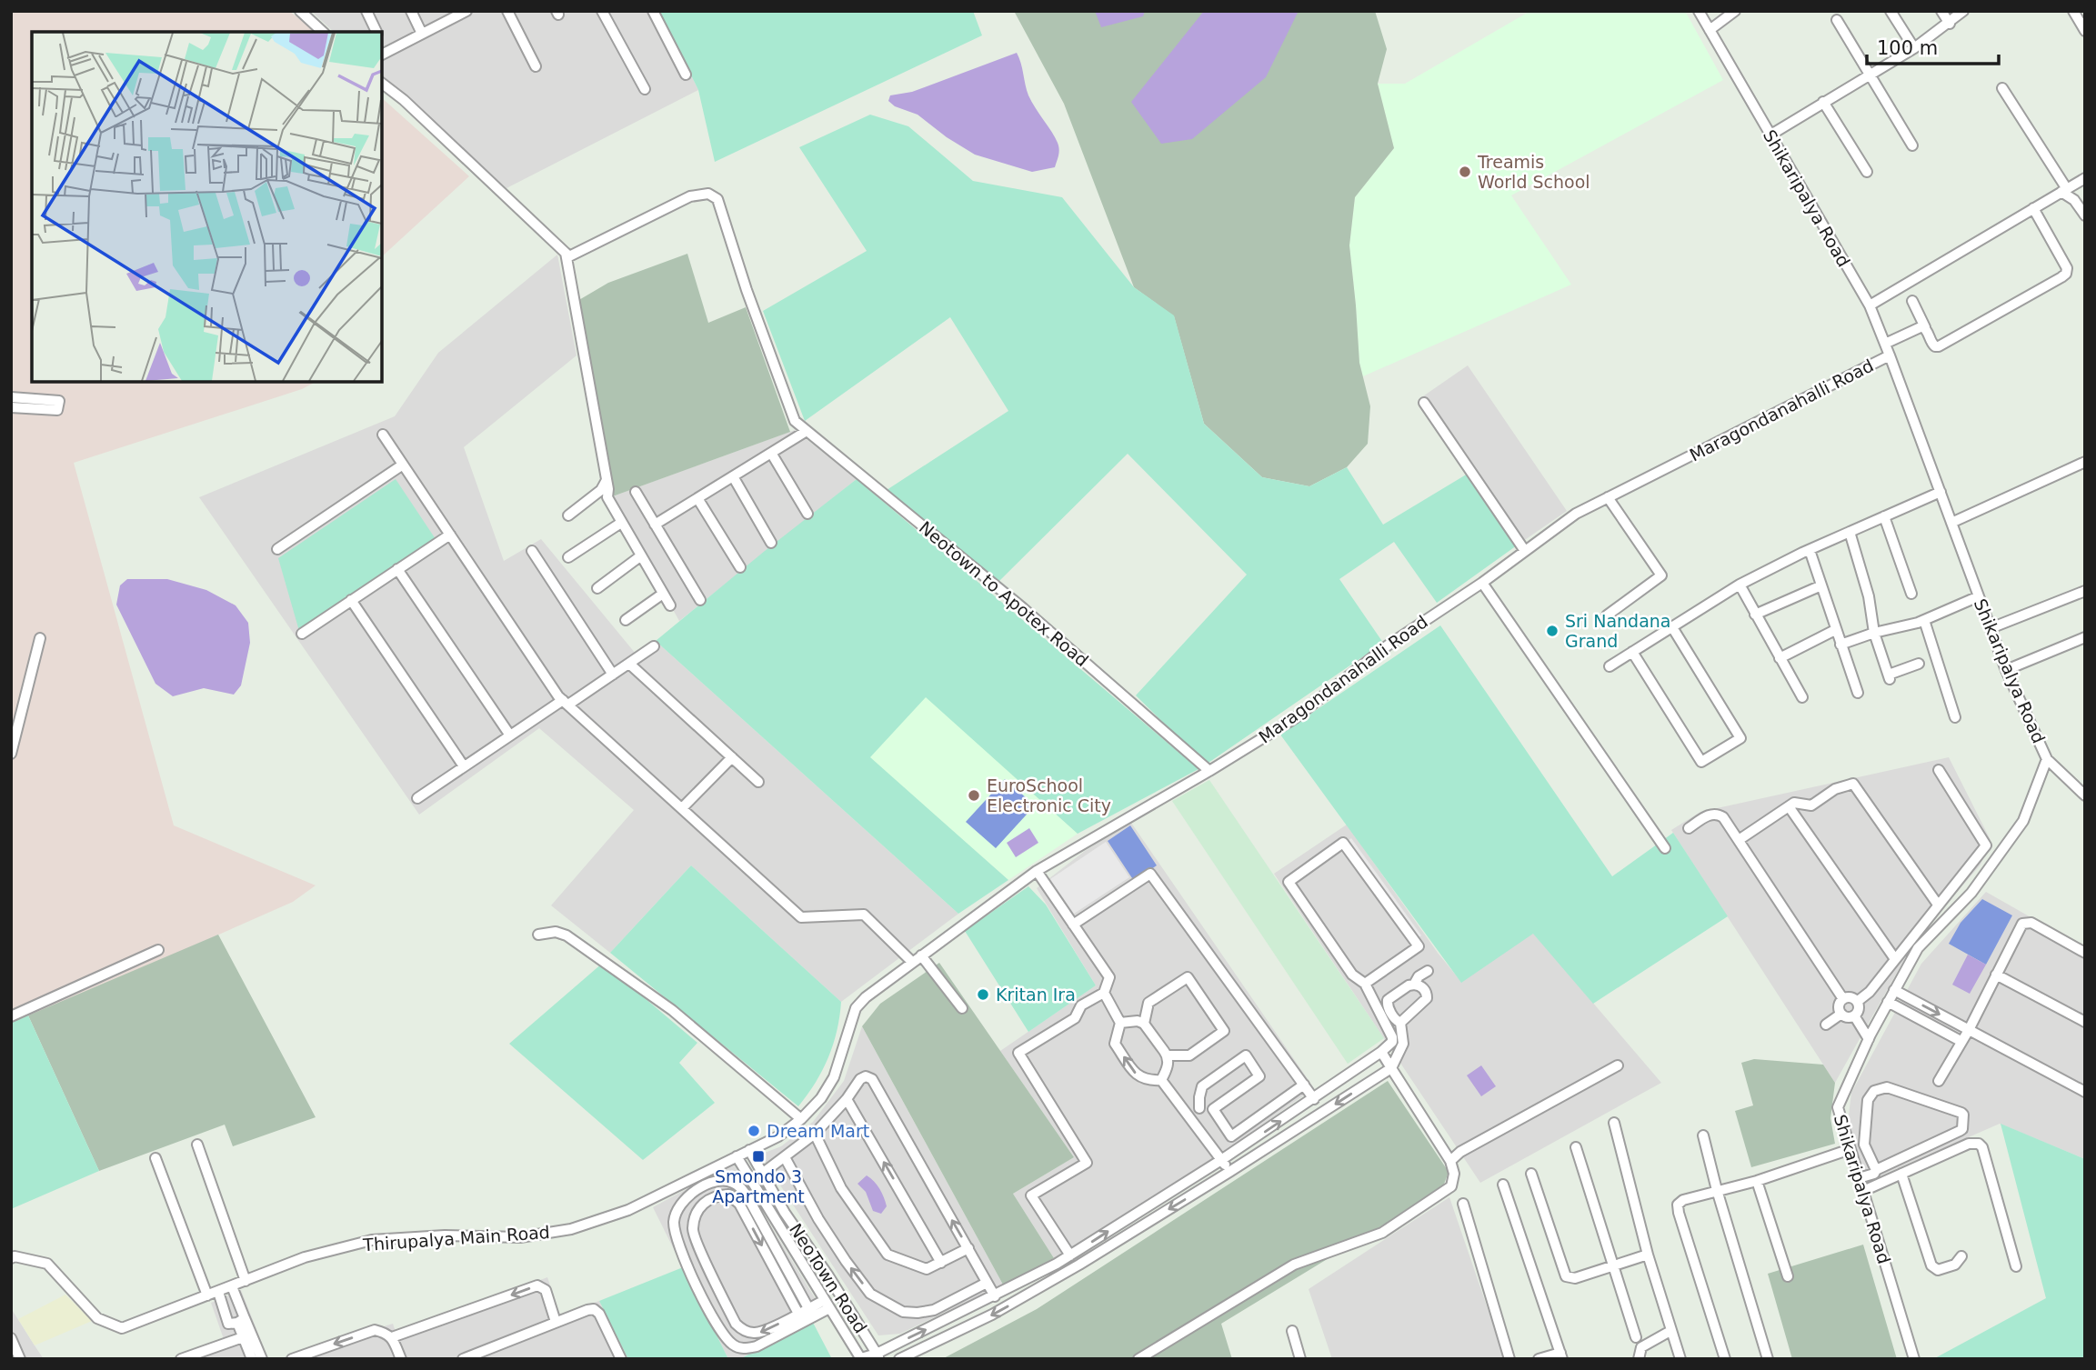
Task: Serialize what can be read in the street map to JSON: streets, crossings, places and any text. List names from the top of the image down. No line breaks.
{"streets":{"street":["Shikaripalya Road","Maragondanahalli Road","Neotown to Apotex Road","Thirupalya Main Road","NeoTown Road"]},"crossings":[["Shikaripalya Road","Maragondanahalli Road"],["Maragondanahalli Road","Neotown to Apotex Road"],["Maragondanahalli Road","Thirupalya Main Road"],["Maragondanahalli Road","NeoTown Road"],["Thirupalya Main Road","NeoTown Road"]],"places":{"other":["Treamis World School","Sri Nandana Grand","EuroSchool Electronic City","Kritan Ira","Dream Mart"],"transit":["Smondo 3 Apartment"]},"scale_bar":"100 m"}
